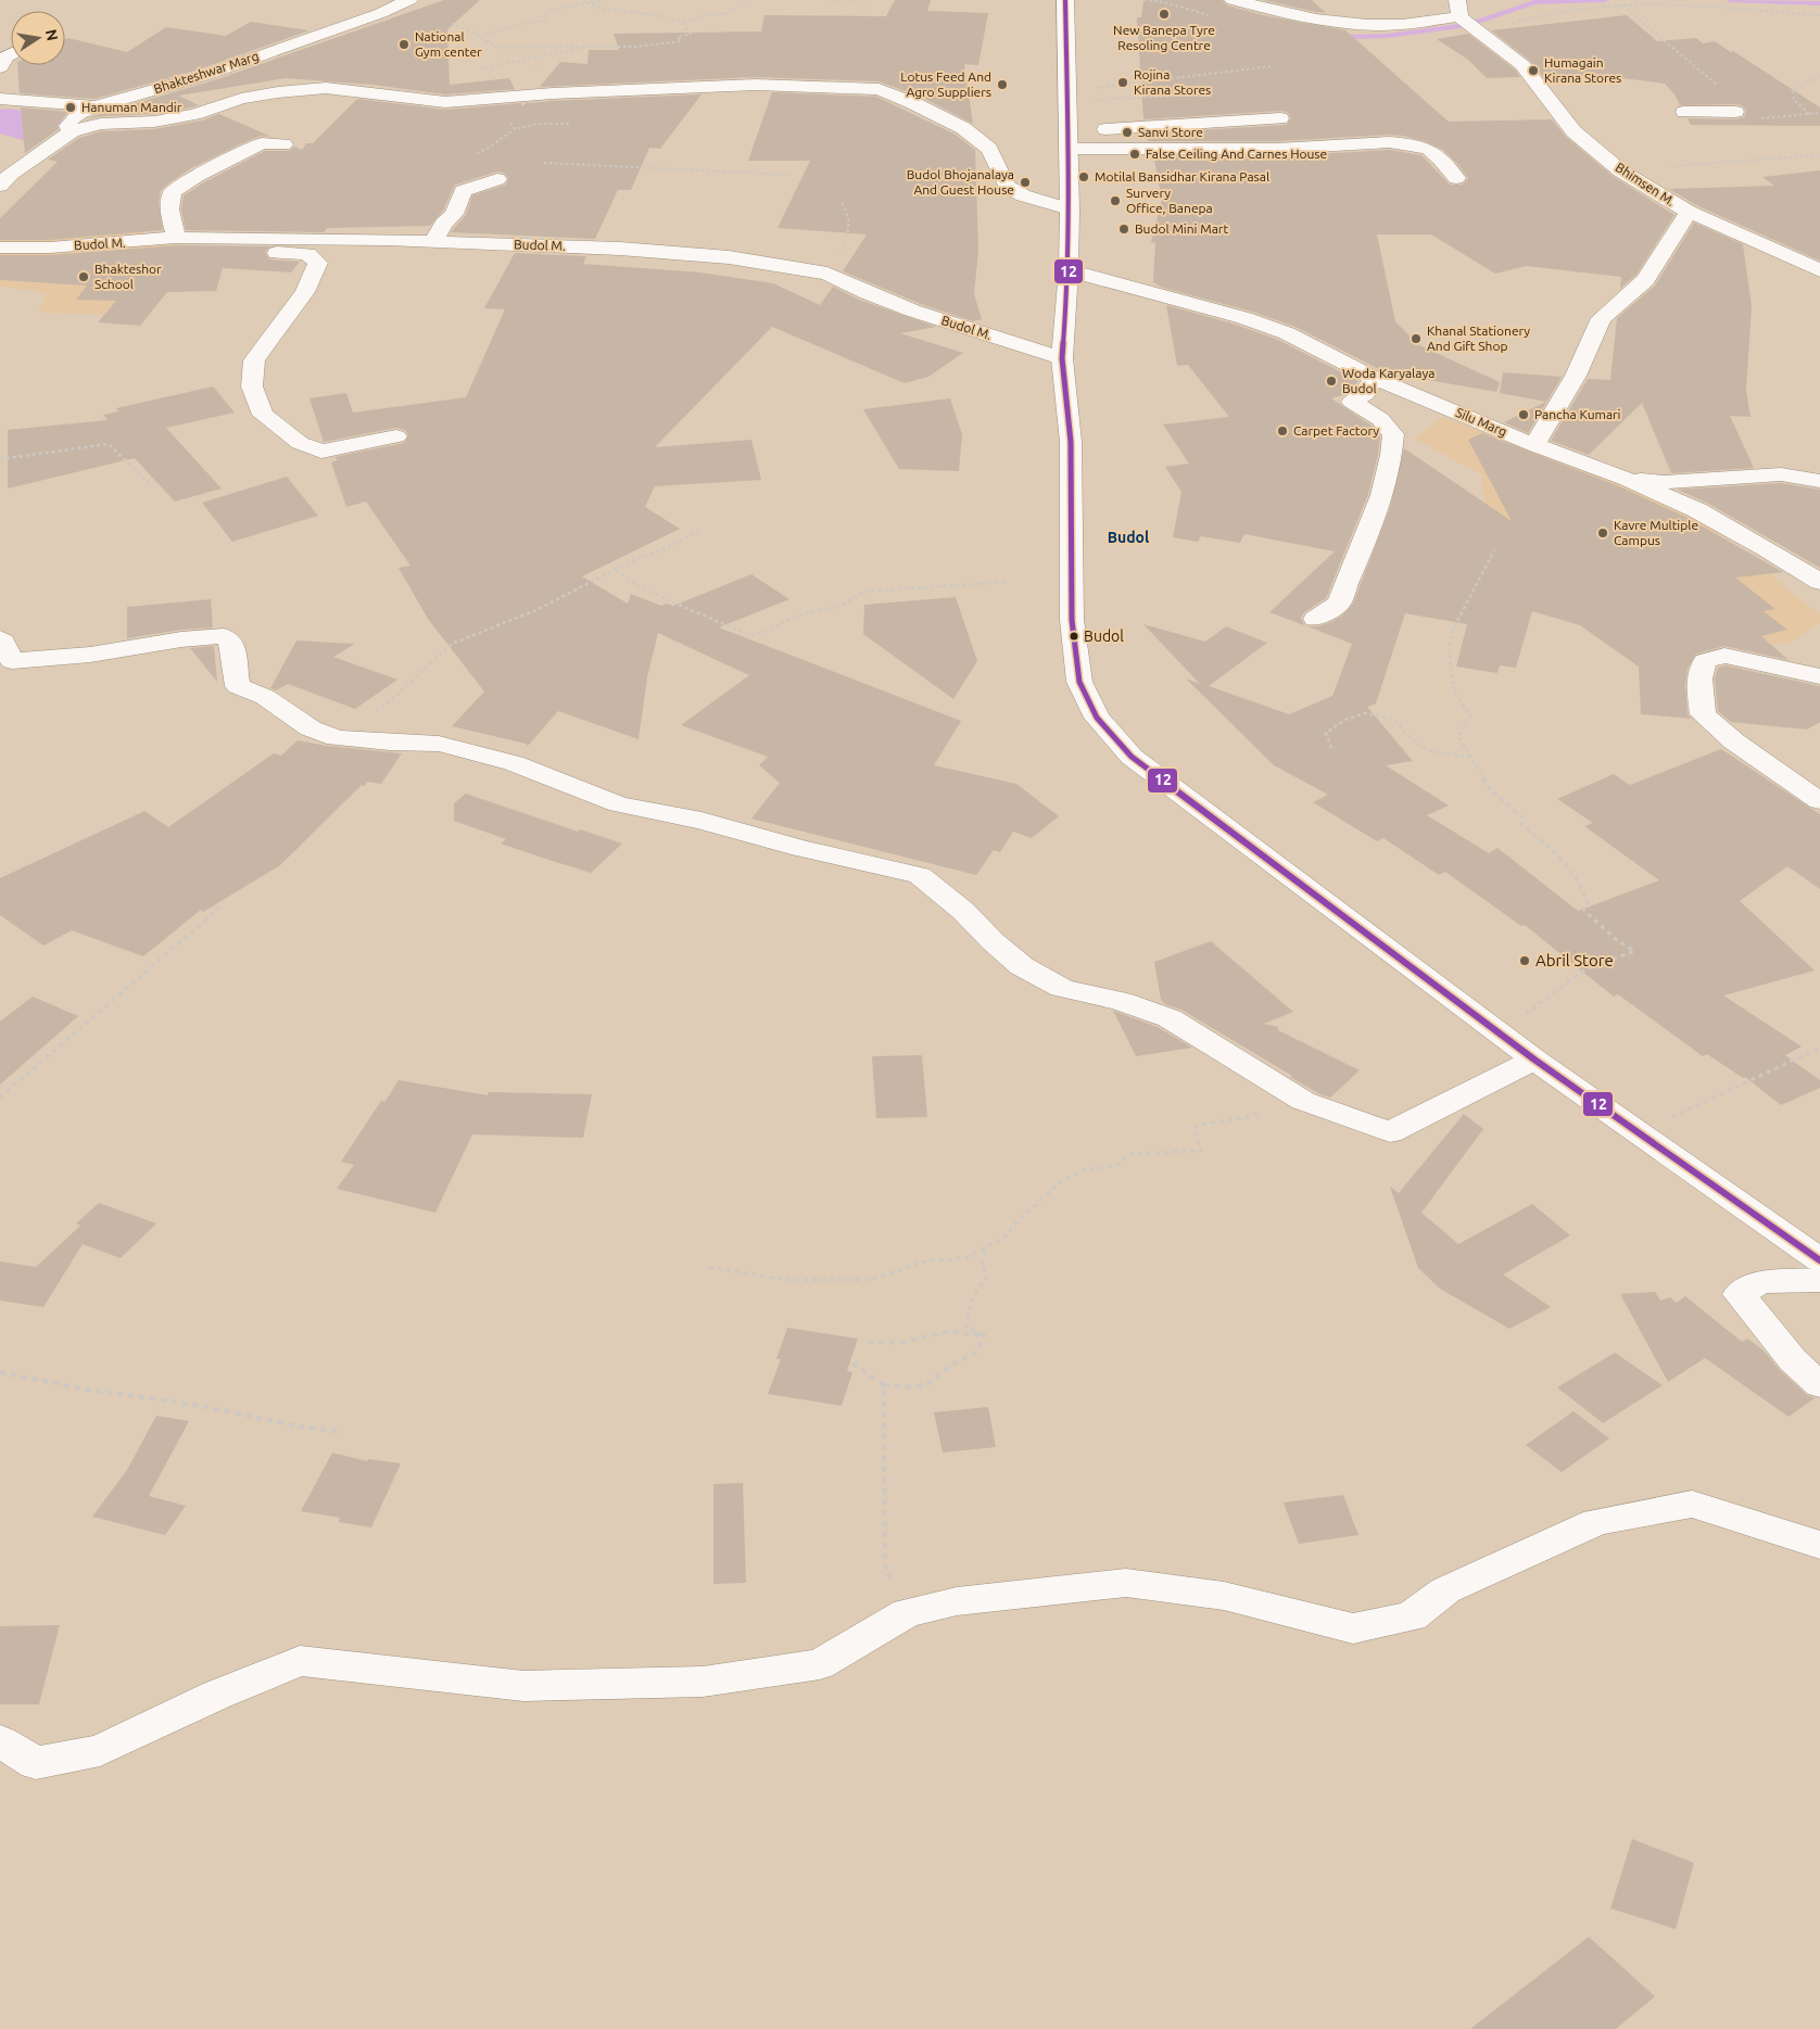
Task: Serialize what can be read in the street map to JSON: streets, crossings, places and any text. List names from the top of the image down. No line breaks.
{"streets":{"main road":["Bhakteshwar Marg","Bhimsen M.","Budol M.","Silu Marg"]},"crossings":[["Bhimsen M.","Silu Marg"]],"districts":["Budol"],"places":["New Banepa Tyre Resoling Centre","National Gym center","Humagain Kirana Stores","Rojina Kirana Stores","Lotus Feed And Agro Suppliers","Hanuman Mandir","Sanvi Store","False Ceiling And Carnes House","Motilal Bansidhar Kirana Pasal","Budol Bhojanalaya And Guest House","Survery Office, Banepa","Budol Mini Mart","Bhakteshor School","Khanal Stationery And Gift Shop","Woda Karyalaya Budol","Pancha Kumari","Carpet Factory","Kavre Multiple Campus","Budol","Abril Store"],"lines":["transit line 12"],"north":"right"}
